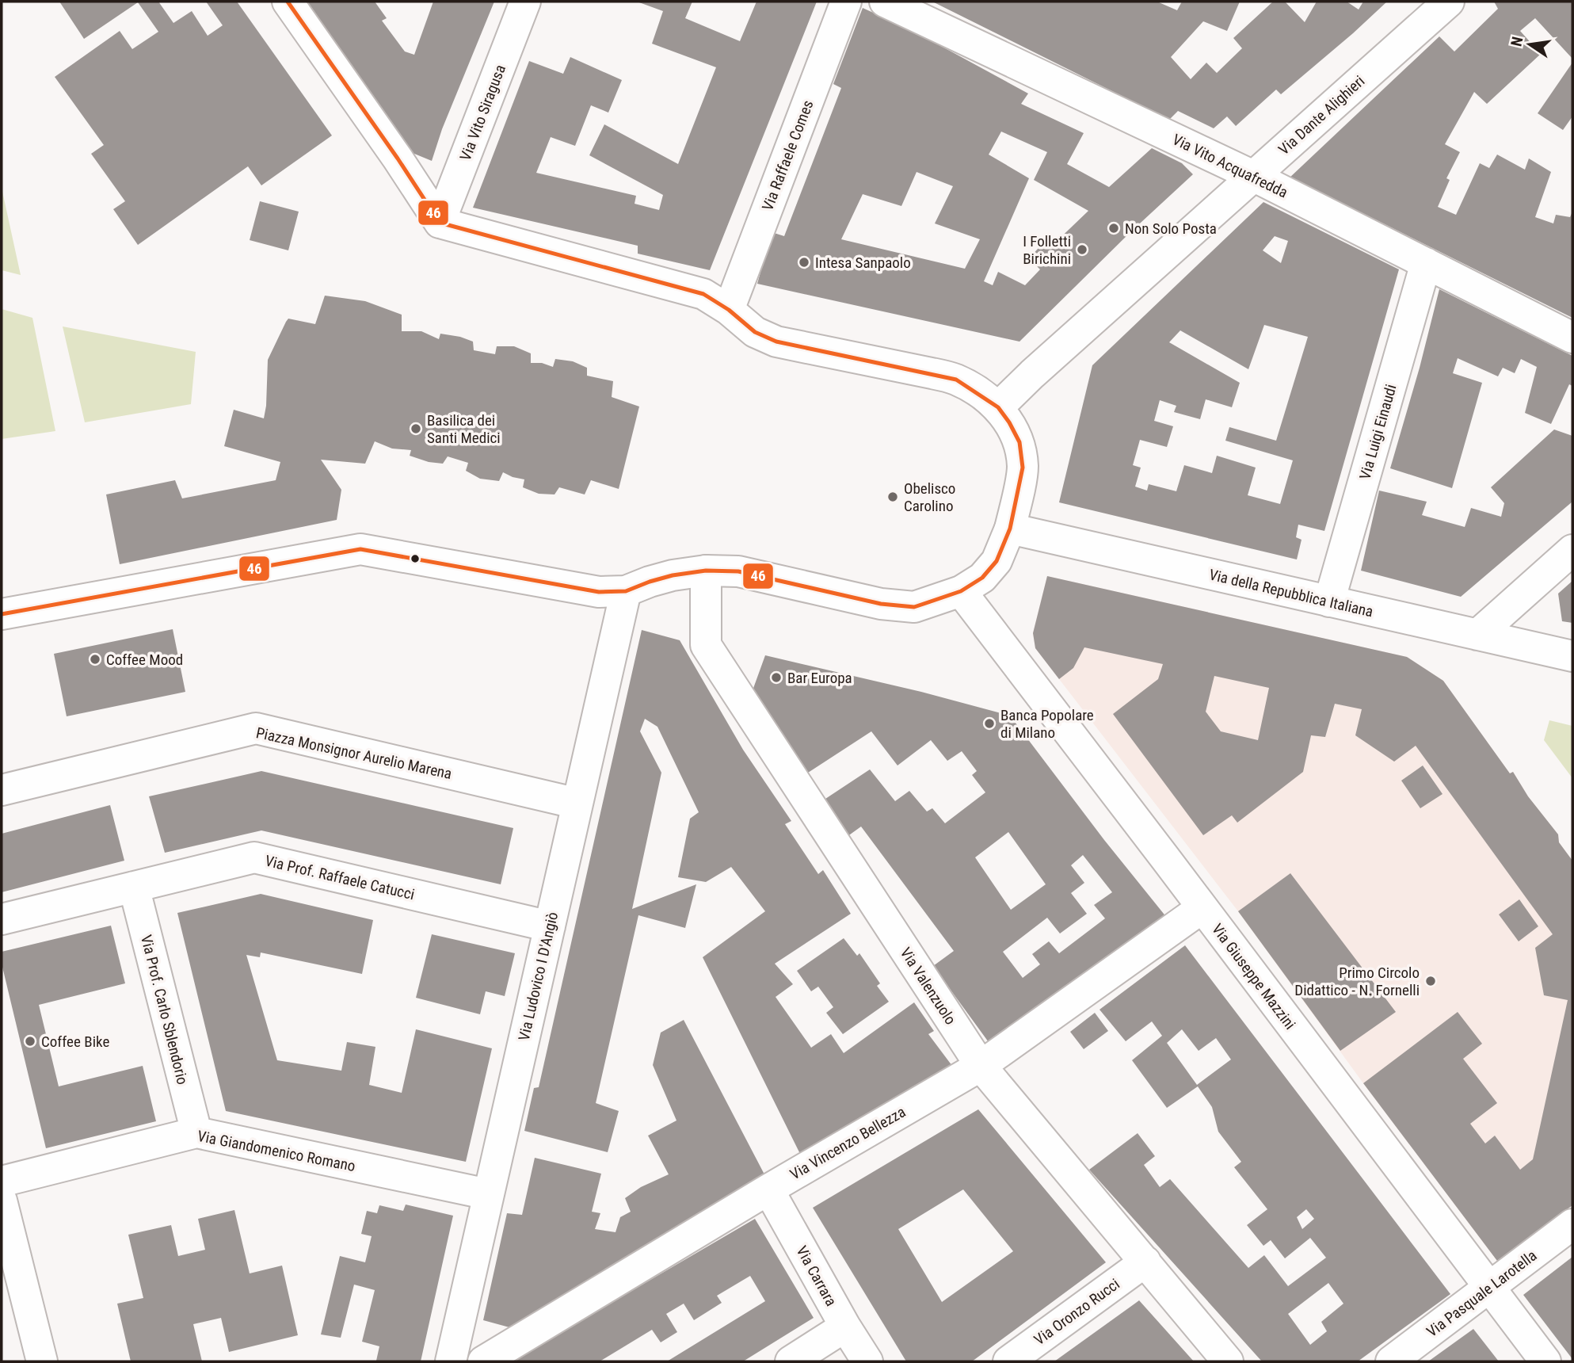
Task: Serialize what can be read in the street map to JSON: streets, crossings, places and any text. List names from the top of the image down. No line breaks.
{"streets":{"street":["Via Vito Siragusa","Via Dante Alighieri","Via Raffaele Comes","Via Vito Acquafredda","Via Luigi Einaudi","Via della Repubblica Italiana","Piazza Monsignor Aurelio Marena","Via Prof. Raffaele Catucci","Via Ludovico I D'Angiò","Via Giuseppe Mazzini","Via Valenzuolo","Via Prof. Carlo Sblendorio","Via Vincenzo Bellezza","Via Giandomenico Romano","Via Carrara","Via Pasquale Larotella","Via Oronzo Rucci"]},"crossings":[["Via Dante Alighieri","Via Vito Acquafredda"],["Via Vito Acquafredda","Via Luigi Einaudi"],["Via Luigi Einaudi","Via della Repubblica Italiana"],["Piazza Monsignor Aurelio Marena","Via Ludovico I D'Angiò"],["Via Prof. Raffaele Catucci","Via Ludovico I D'Angiò"],["Via Prof. Raffaele Catucci","Via Prof. Carlo Sblendorio"],["Via Ludovico I D'Angiò","Via Giandomenico Romano"],["Via Giuseppe Mazzini","Via Vincenzo Bellezza"],["Via Giuseppe Mazzini","Via Pasquale Larotella"],["Via Valenzuolo","Via Vincenzo Bellezza"],["Via Valenzuolo","Via Oronzo Rucci"],["Via Prof. Carlo Sblendorio","Via Giandomenico Romano"],["Via Vincenzo Bellezza","Via Carrara"]],"places":["Non Solo Posta","I Folletti Birichini","Intesa Sanpaolo","Basilica dei Santi Medici","Obelisco Carolino","Coffee Mood","Bar Europa","Banca Popolare di Milano","Primo Circolo Didattico - N. Fornelli","Coffee Bike"],"lines":["transit line 46"],"north":"left"}
